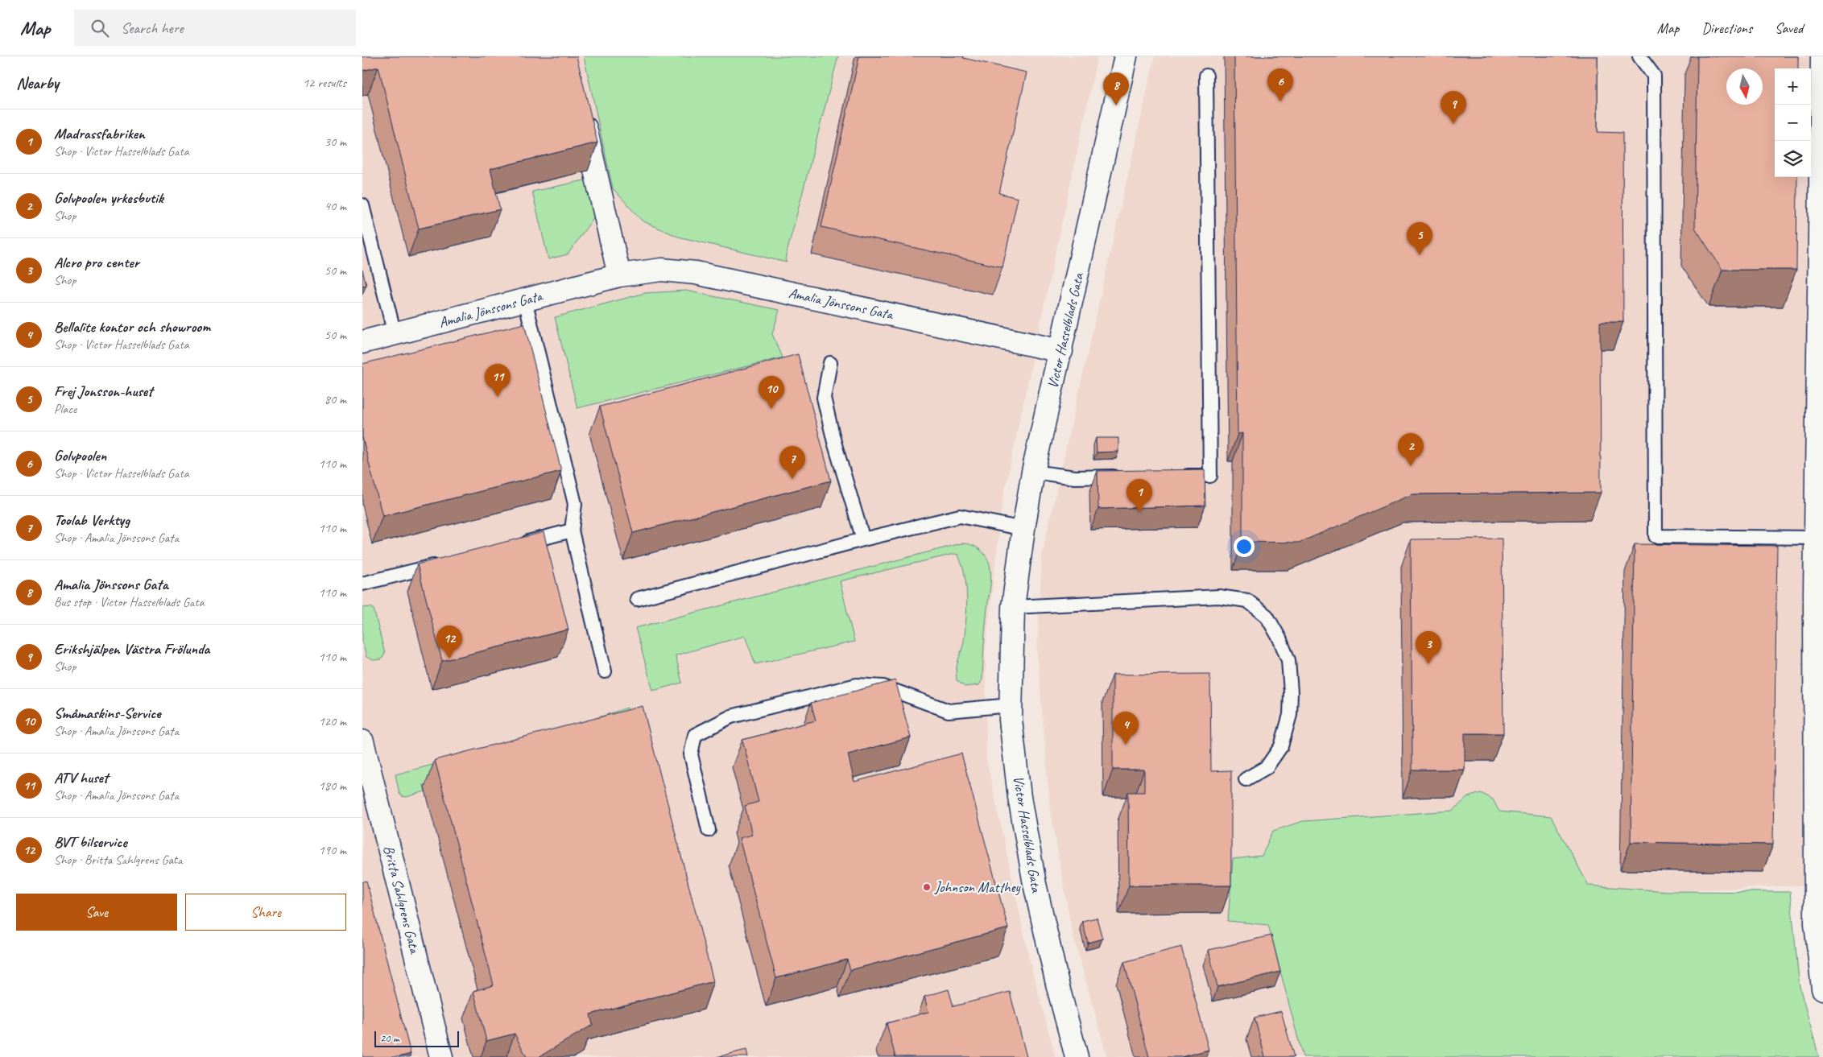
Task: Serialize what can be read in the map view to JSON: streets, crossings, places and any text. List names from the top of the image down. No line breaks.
{"streets":{"street":["Amalia Jönssons Gata","Victor Hasselblads Gata","Britta Sahlgrens Gata"]},"crossings":[["Amalia Jönssons Gata","Victor Hasselblads Gata"]],"places":["Johnson Matthey"],"scale_bar":"20 m","north":"bottom","page":{"header":"Map","search":"Search here","nav":["Map","Directions","Saved"],"heading":["Nearby","12 results"],"map_buttons":["+","−"],"pins":["6","8","9","5","11","10","2","7","1","12","3","4"],"list":[{"mark":"1","name":"Madrassfabriken","note":"Shop · Victor Hasselblads Gata","value":"30 m"},{"mark":"2","name":"Golvpoolen yrkesbutik","note":"Shop","value":"40 m"},{"mark":"3","name":"Alcro pro center","note":"Shop","value":"50 m"},{"mark":"4","name":"Bellalite kontor och showroom","note":"Shop · Victor Hasselblads Gata","value":"50 m"},{"mark":"5","name":"Frej Jonsson-huset","note":"Place","value":"80 m"},{"mark":"6","name":"Golvpoolen","note":"Shop · Victor Hasselblads Gata","value":"110 m"},{"mark":"7","name":"Toolab Verktyg","note":"Shop · Amalia Jönssons Gata","value":"110 m"},{"mark":"8","name":"Amalia Jönssons Gata","note":"Bus stop · Victor Hasselblads Gata","value":"110 m"},{"mark":"9","name":"Erikshjälpen Västra Frölunda","note":"Shop","value":"110 m"},{"mark":"10","name":"Småmaskins-Service","note":"Shop · Amalia Jönssons Gata","value":"120 m"},{"mark":"11","name":"ATV huset","note":"Shop · Amalia Jönssons Gata","value":"180 m"},{"mark":"12","name":"BVT bilservice","note":"Shop · Britta Sahlgrens Gata","value":"190 m"}],"buttons":["Save","Share"],"scale":"20 m"}}
